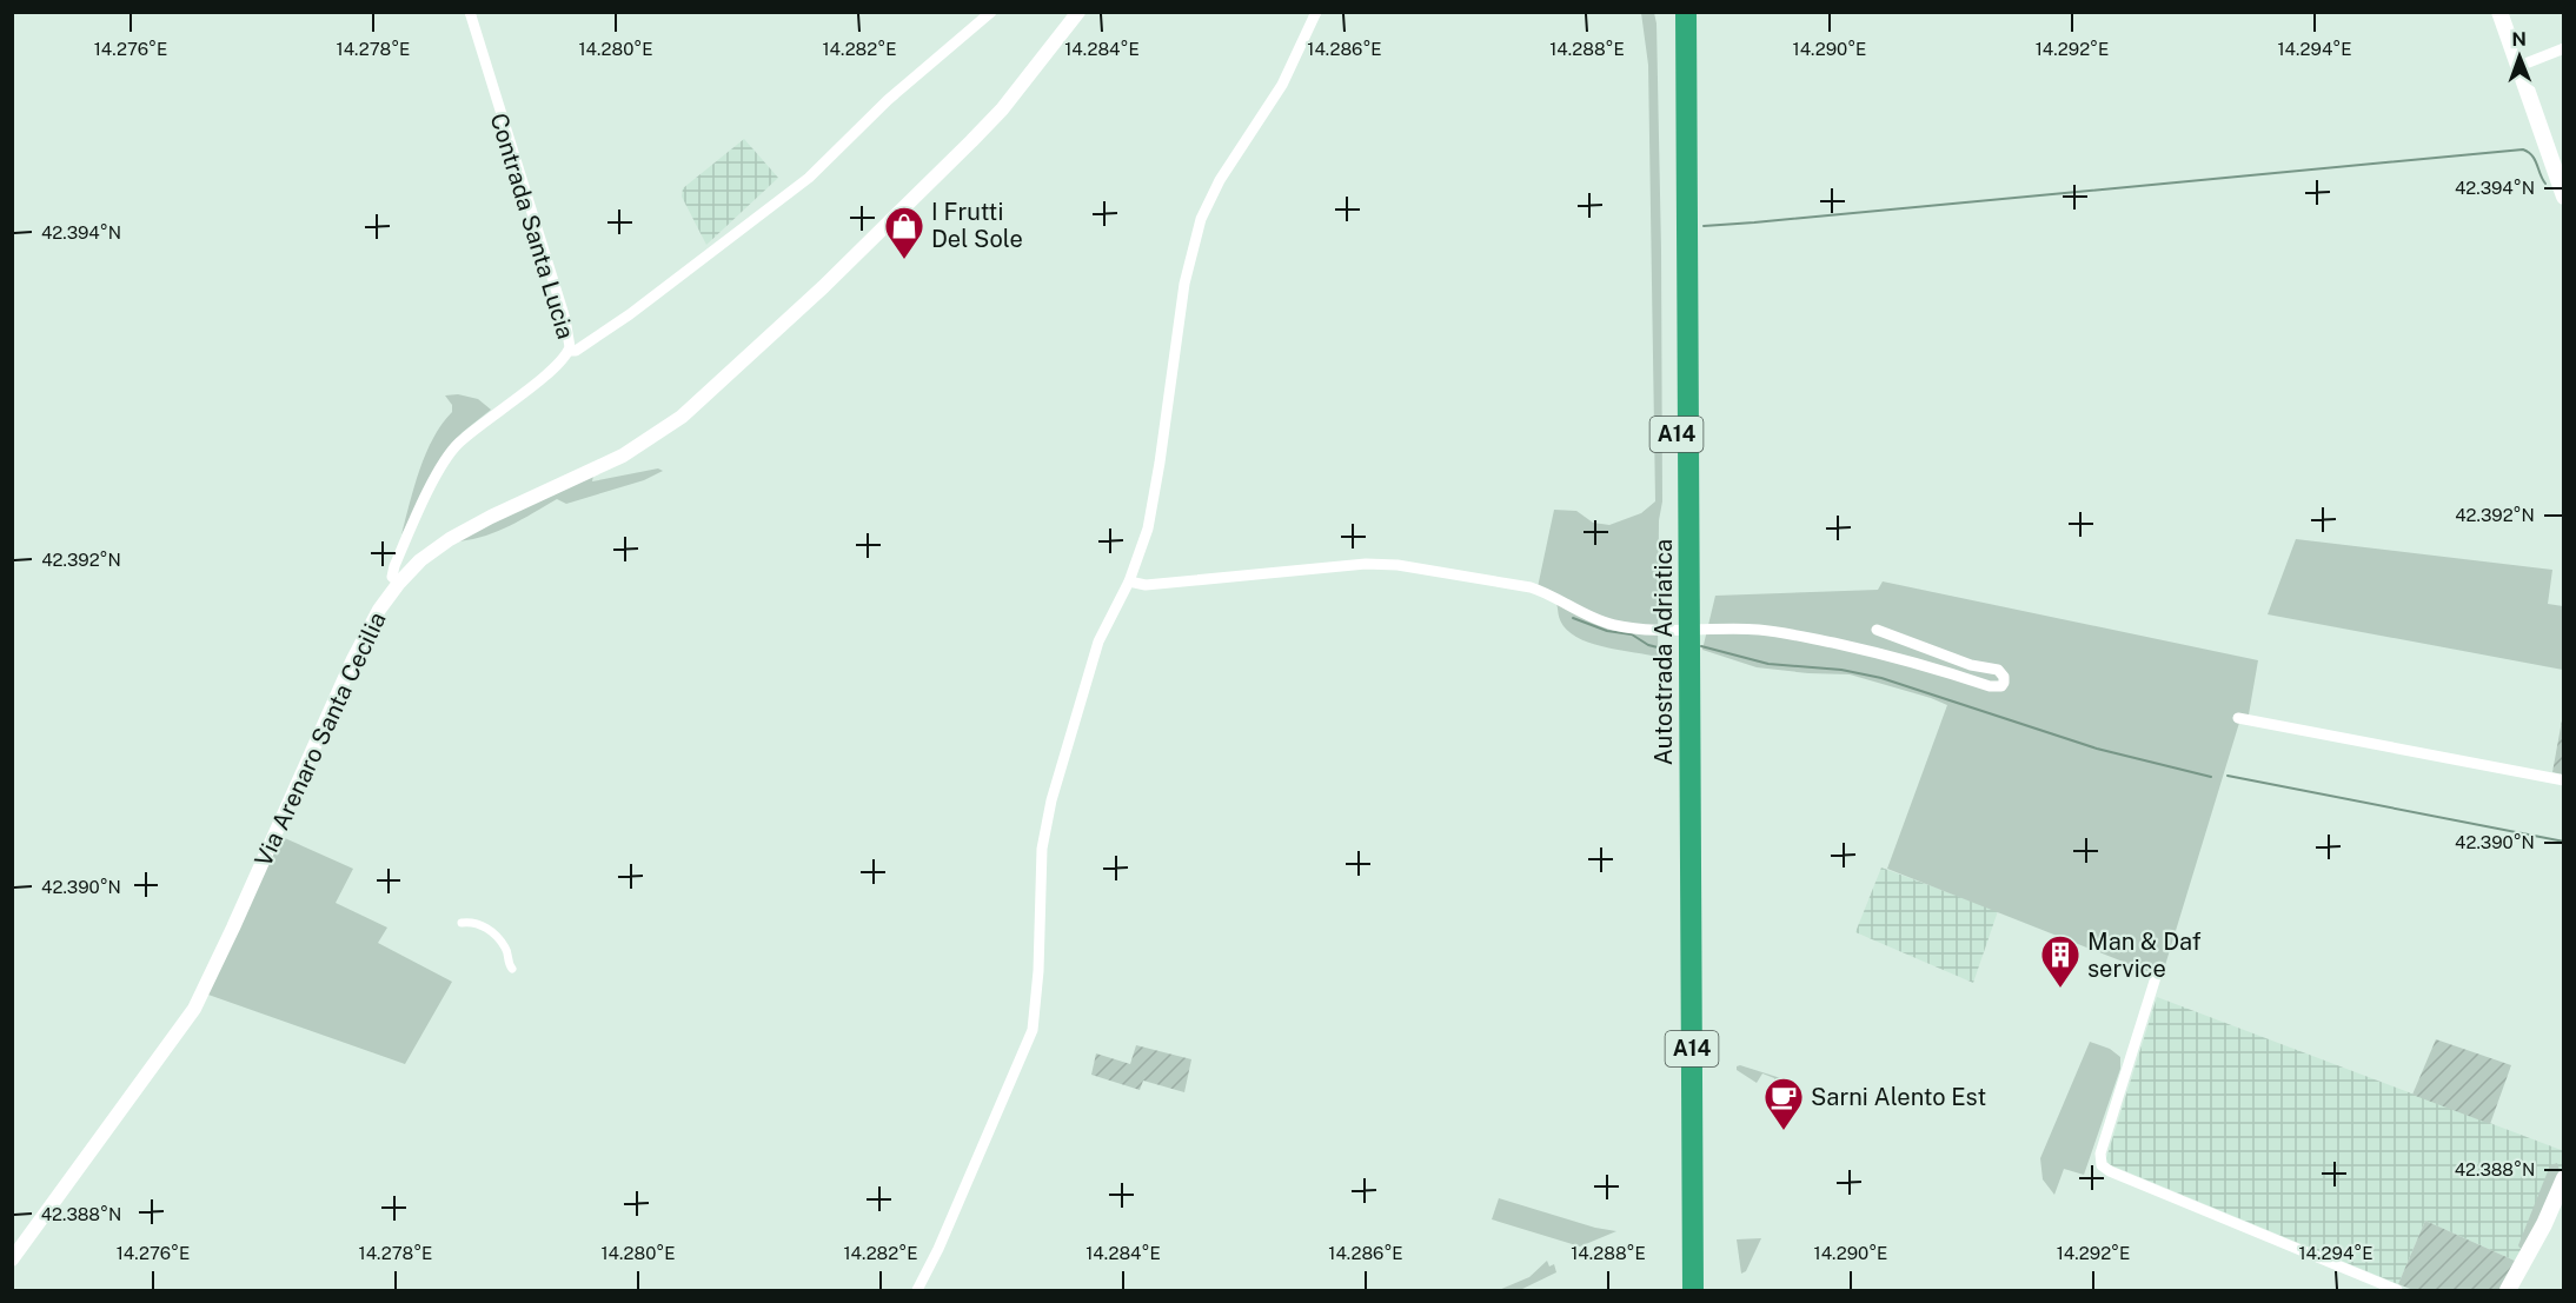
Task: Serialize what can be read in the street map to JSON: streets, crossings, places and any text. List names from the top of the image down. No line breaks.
{"streets":{"highway":["A14","Autostrada Adriatica"],"street":["Contrada Santa Lucia","Via Arenaro Santa Cecilia"]},"crossings":[["Contrada Santa Lucia","Via Arenaro Santa Cecilia"]],"places":{"shop":["I Frutti Del Sole"],"building":["Man & Daf service"],"cafe":["Sarni Alento Est"]},"north":"top","coordinates":["14.276°E","14.278°E","14.280°E","14.282°E","14.284°E","14.286°E","14.288°E","14.290°E","14.292°E","14.294°E","42.394°N","42.392°N","42.390°N","42.388°N"]}
